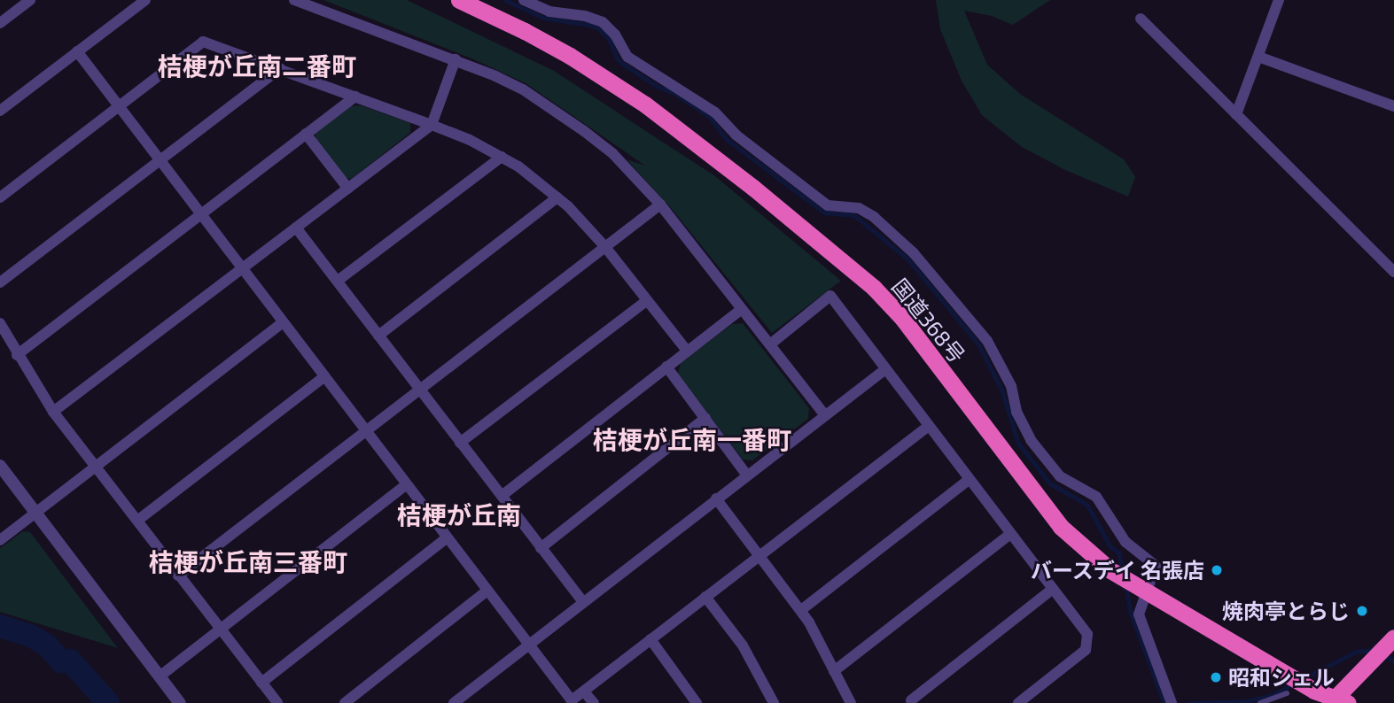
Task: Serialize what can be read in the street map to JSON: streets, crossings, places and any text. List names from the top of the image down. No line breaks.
{"streets":{"highway":["国道368号"]},"districts":["桔梗が丘南二番町","桔梗が丘南一番町","桔梗が丘南","桔梗が丘南三番町"],"places":["バースデイ 名張店","焼肉亭とらじ","昭和シェル"]}
